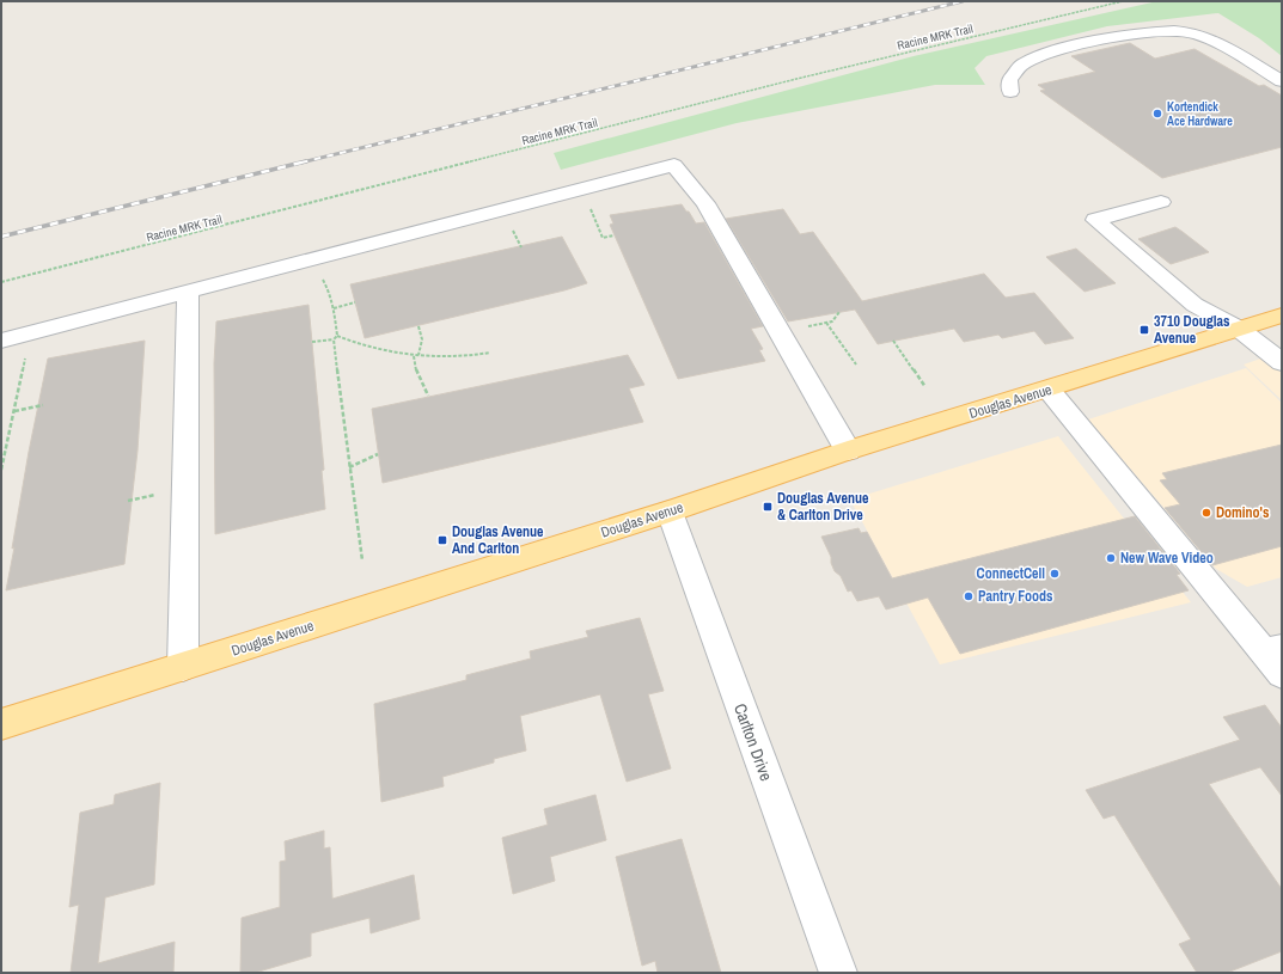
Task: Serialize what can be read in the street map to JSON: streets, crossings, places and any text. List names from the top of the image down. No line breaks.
{"streets":{"main road":["Douglas Avenue"],"street":["Carlton Drive"],"path":["Racine MRK Trail"]},"crossings":[["Douglas Avenue","Carlton Drive"]],"places":{"other":["Kortendick Ace Hardware","Domino's","New Wave Video","ConnectCell","Pantry Foods"],"transit":["3710 Douglas Avenue","Douglas Avenue & Carlton Drive","Douglas Avenue And Carlton"]}}
